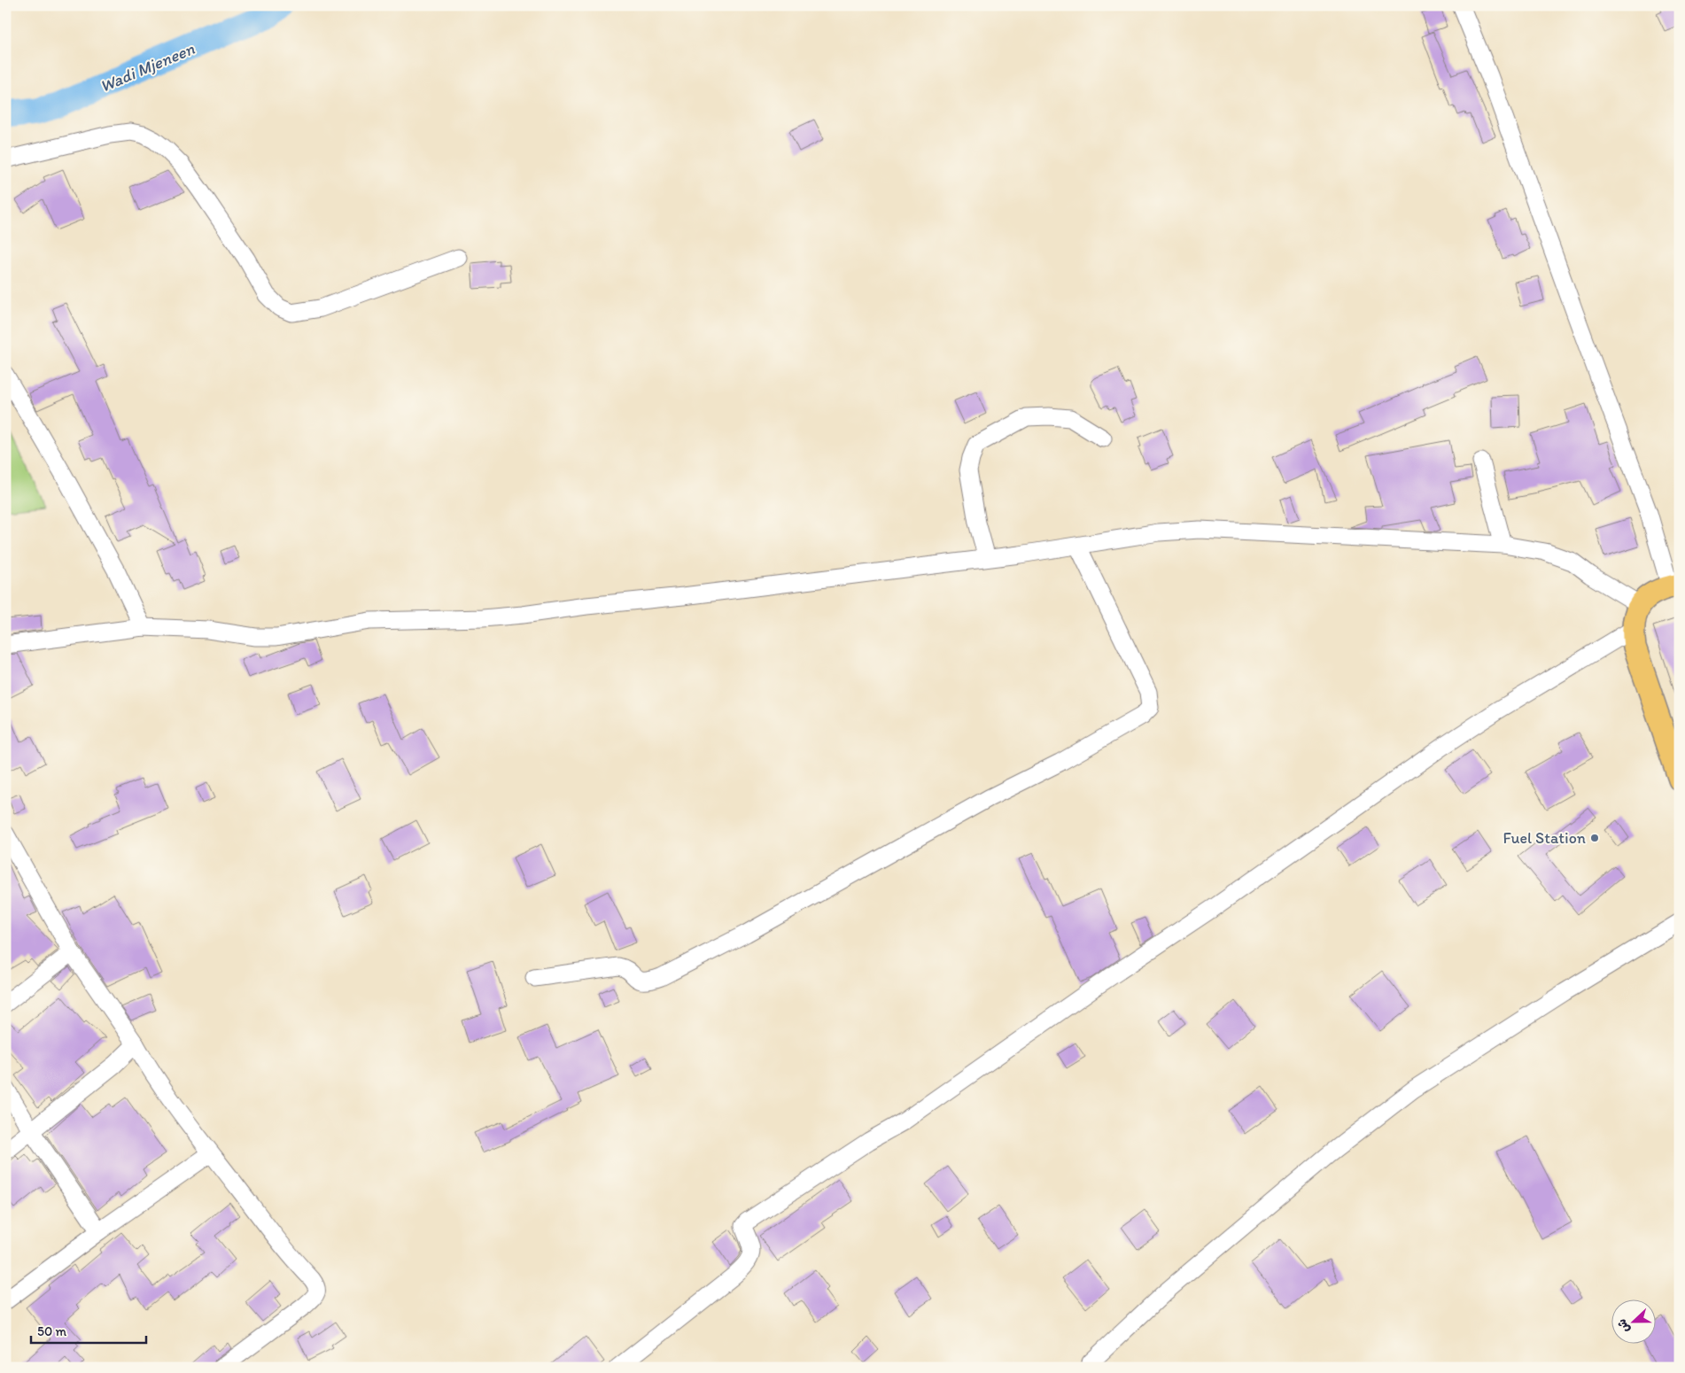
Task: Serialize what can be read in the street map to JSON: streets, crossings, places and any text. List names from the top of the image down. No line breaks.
{"water":["Wadi Mjeneen"],"places":["Fuel Station"],"scale_bar":"50 m","north":"left"}
